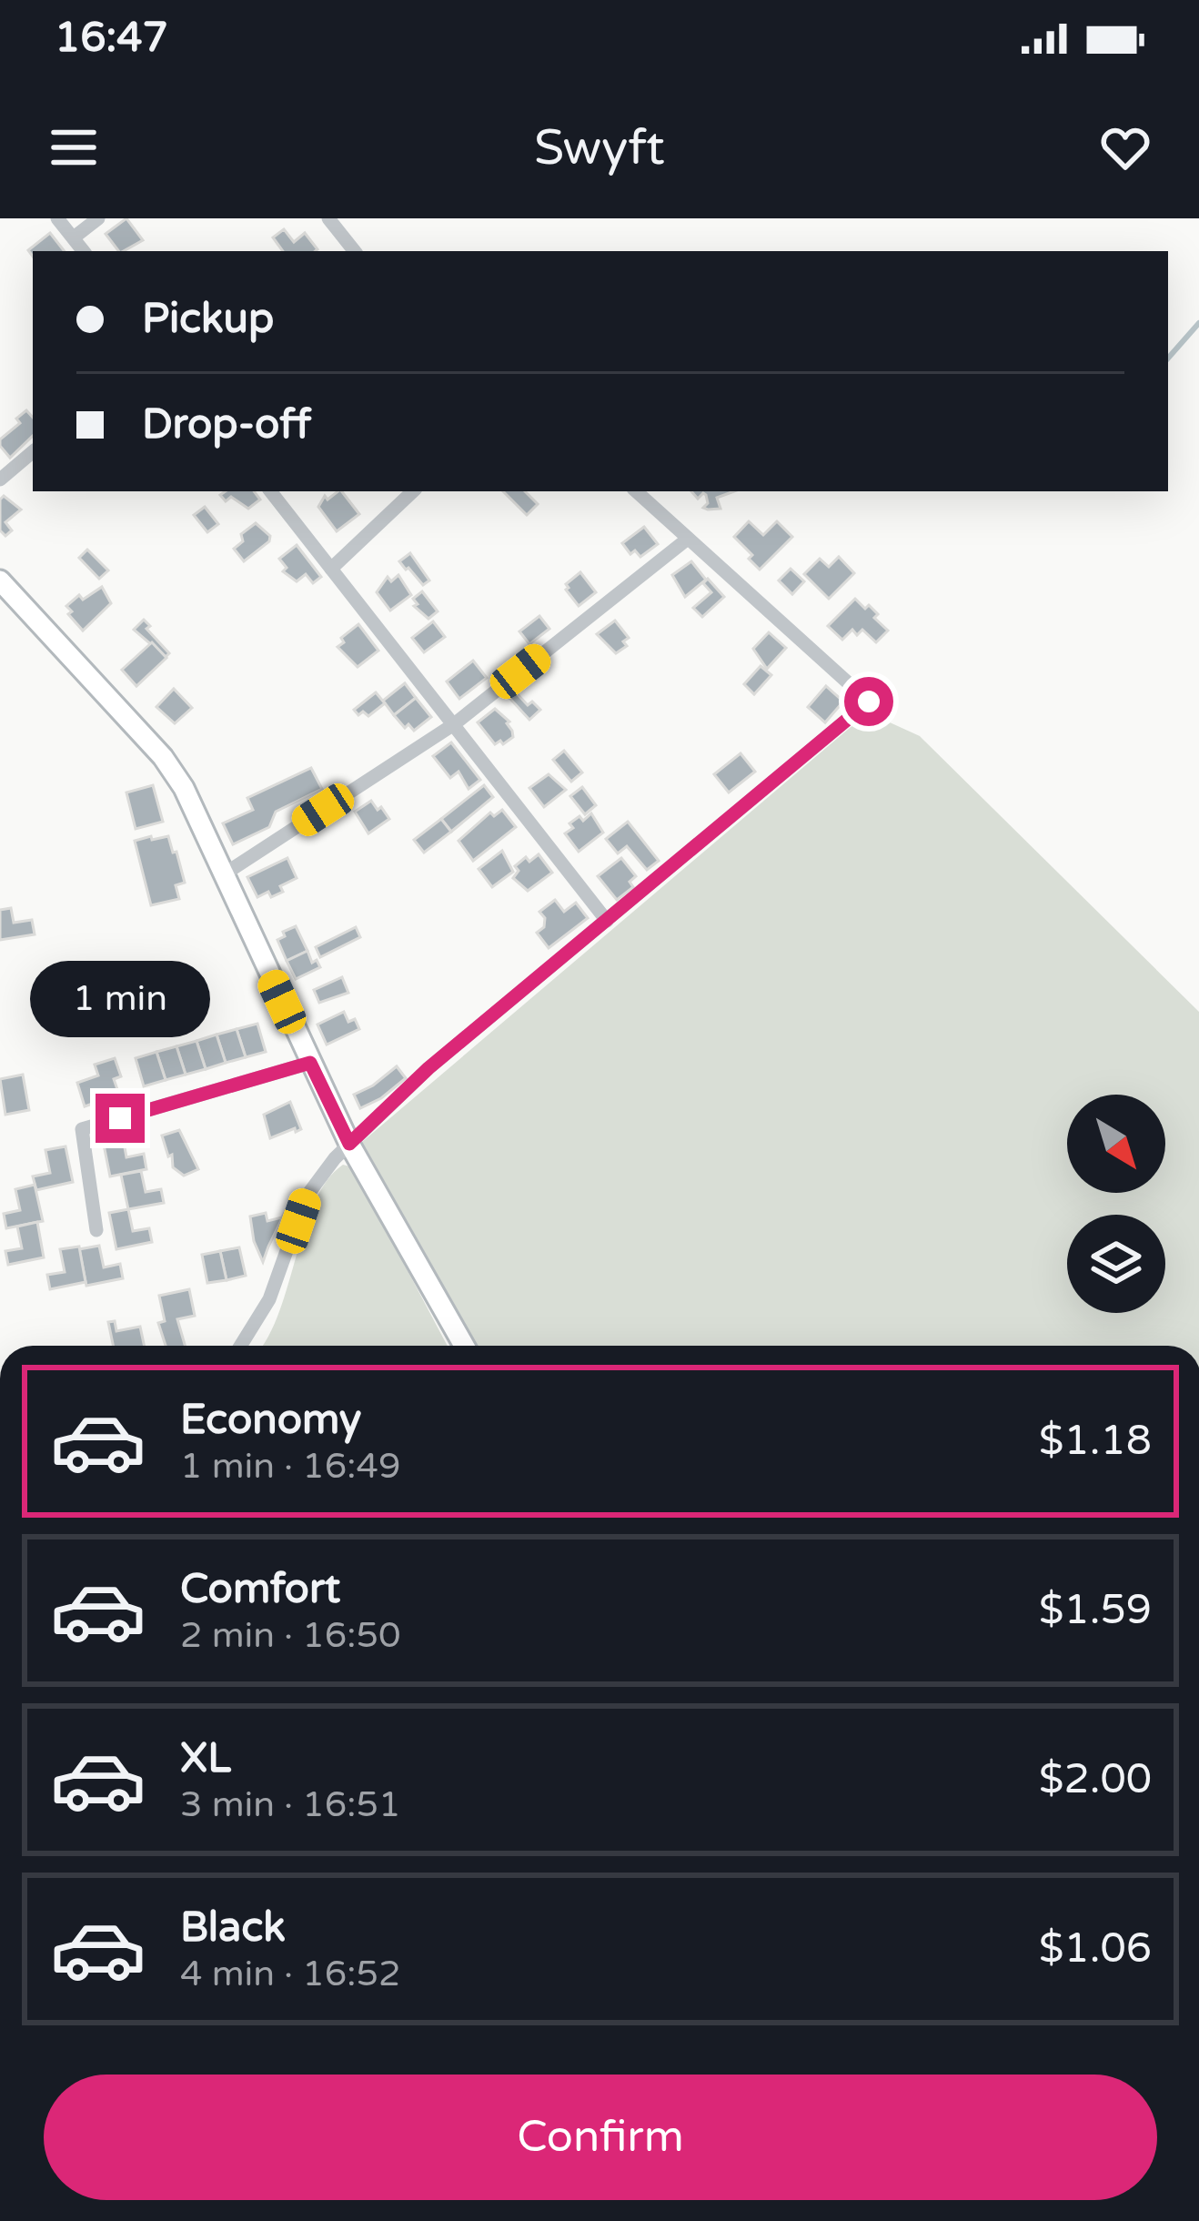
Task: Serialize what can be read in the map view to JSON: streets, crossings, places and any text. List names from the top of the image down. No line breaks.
{"north":"bottom right","page":{"status":"16:47","header":"Swyft","banner":["Pickup","Drop-off"],"bubble":"1 min","list":[{"name":"Economy","note":"1 min · 16:49","value":"$1.18"},{"name":"Comfort","note":"2 min · 16:50","value":"$1.59"},{"name":"XL","note":"3 min · 16:51","value":"$2.00"},{"name":"Black","note":"4 min · 16:52","value":"$1.06"}],"buttons":"Confirm"}}
